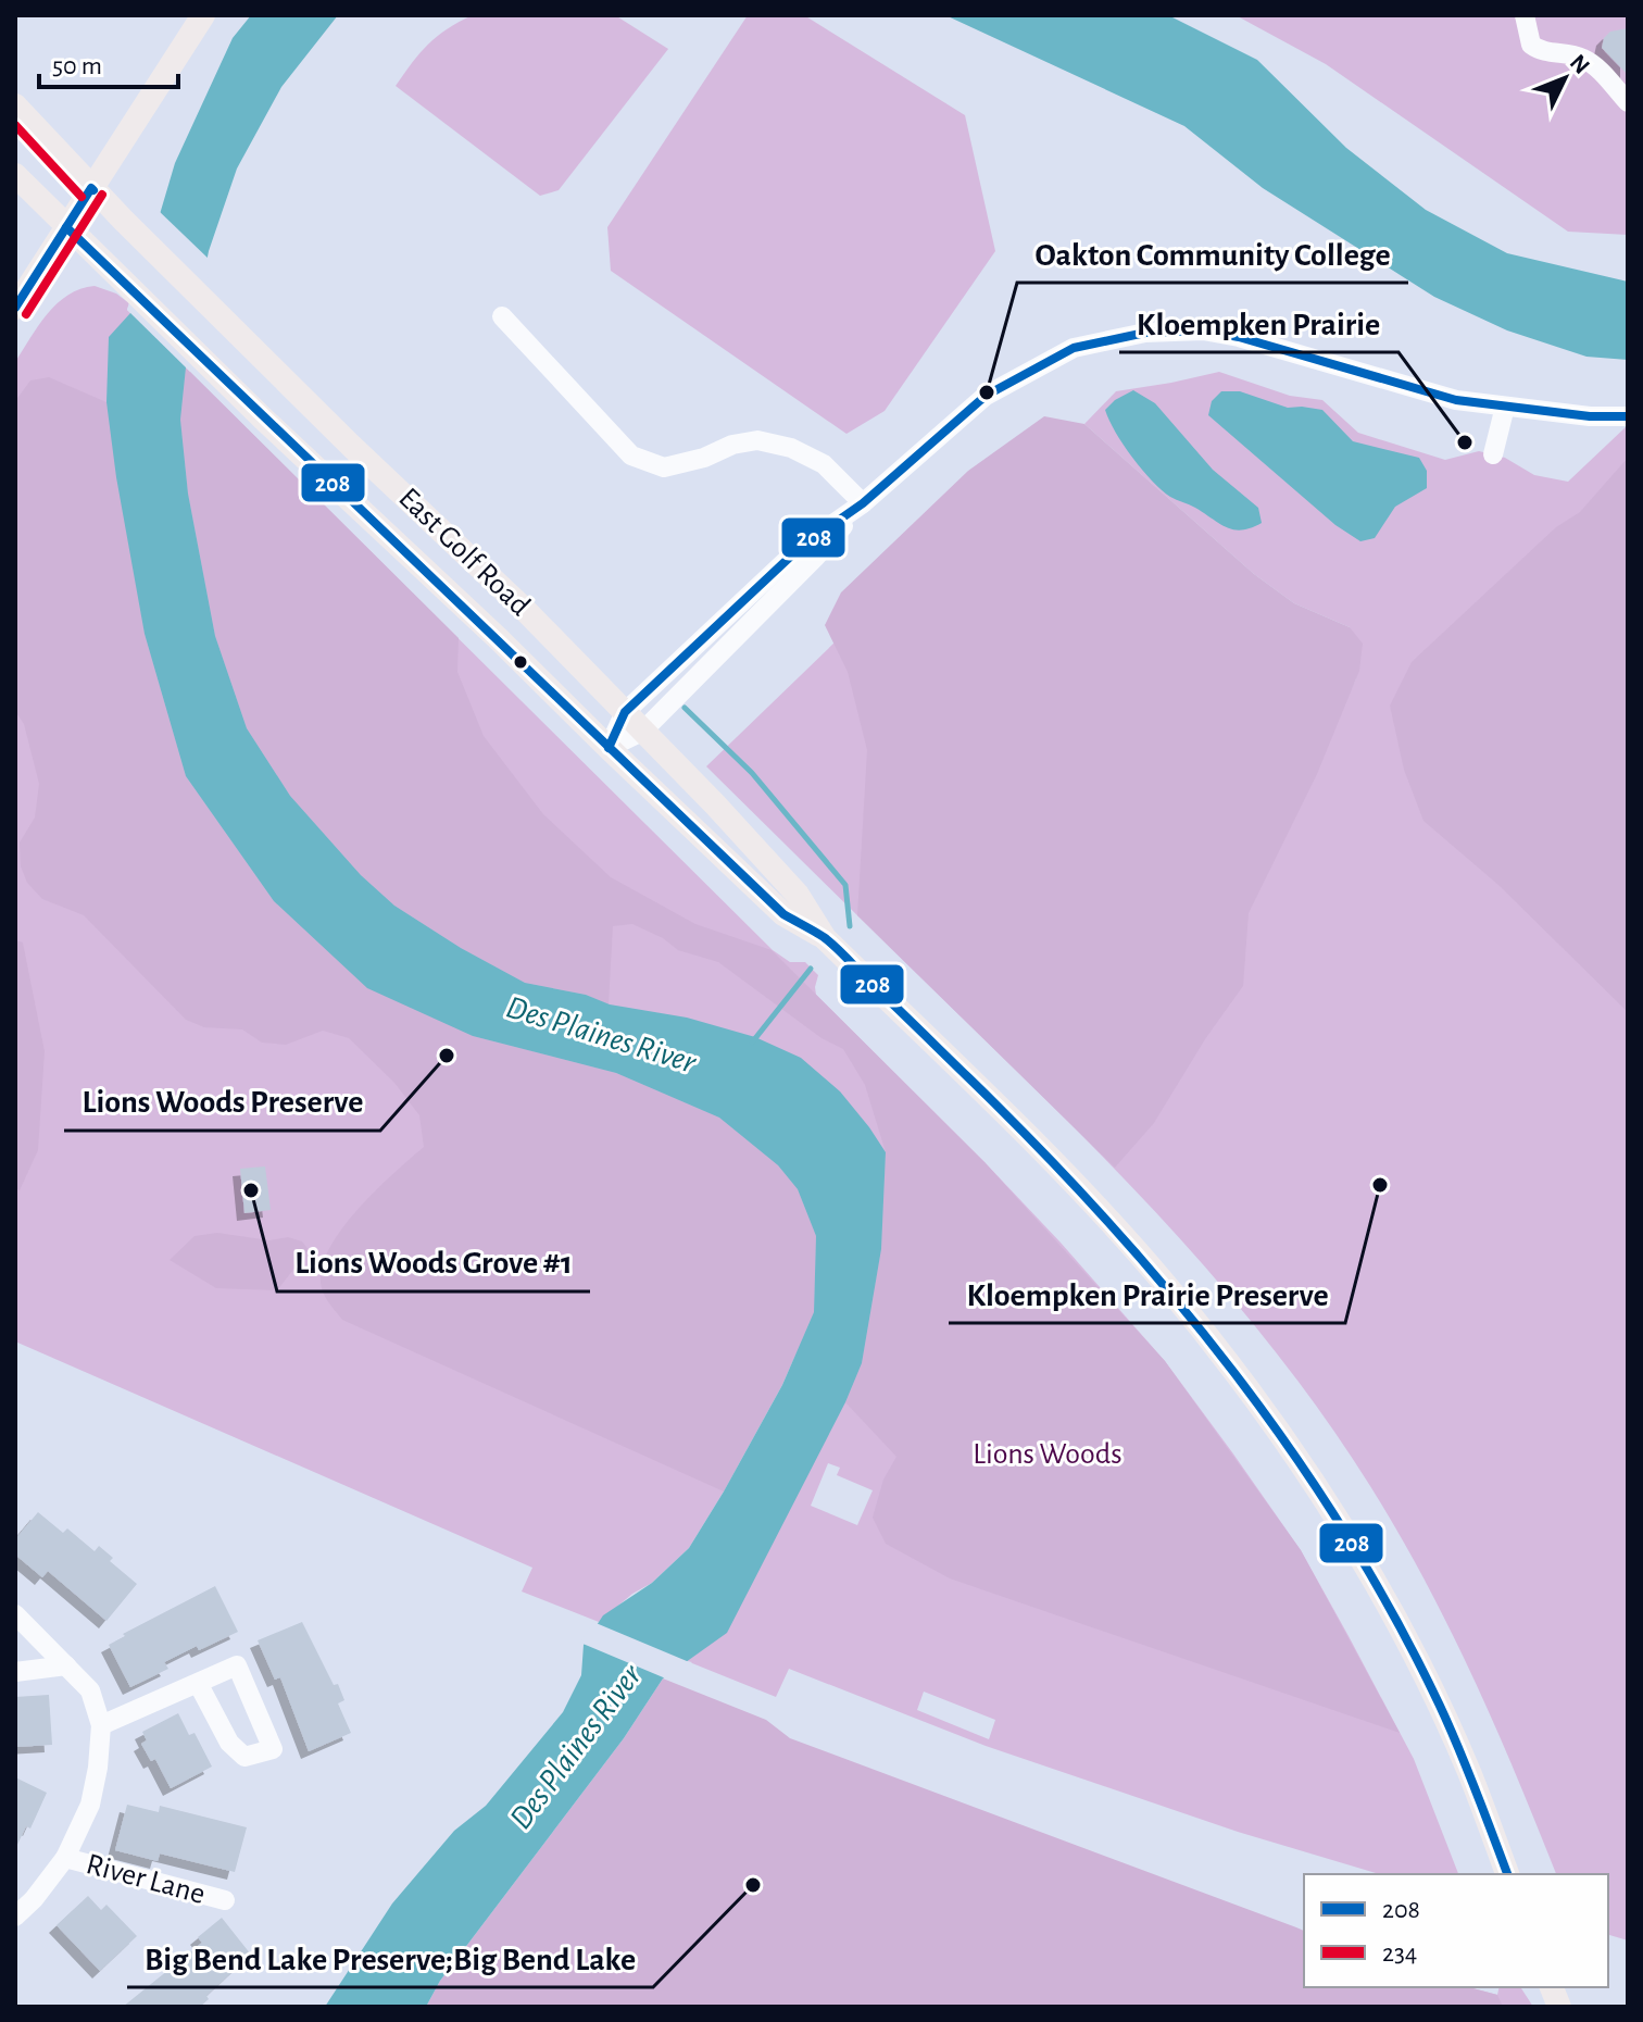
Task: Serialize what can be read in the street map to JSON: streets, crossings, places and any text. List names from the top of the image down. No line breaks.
{"streets":{"main road":["East Golf Road"],"street":["River Lane"]},"water":["Des Plaines River"],"parks":["Lions Woods"],"places":["Oakton Community College","Kloempken Prairie","Lions Woods Preserve","Kloempken Prairie Preserve","Lions Woods Grove #1","Big Bend Lake Preserve;Big Bend Lake"],"lines":["transit line 234","transit line 208"],"legend":["208","234"],"scale_bar":"50 m","north":"top right"}
